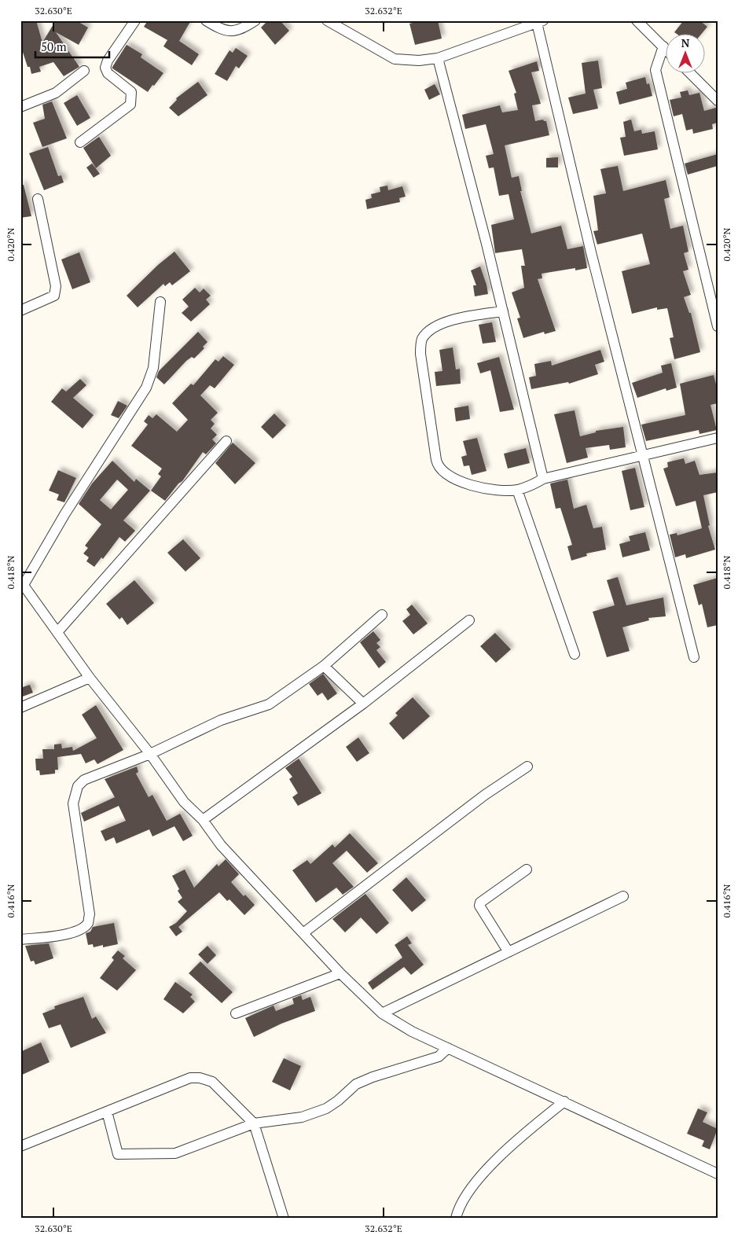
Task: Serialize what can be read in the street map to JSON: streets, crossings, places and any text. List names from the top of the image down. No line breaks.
{"scale_bar":"50 m","north":"top","coordinates":["32.630°E","32.632°E","0.420°N","0.418°N","0.416°N"]}
